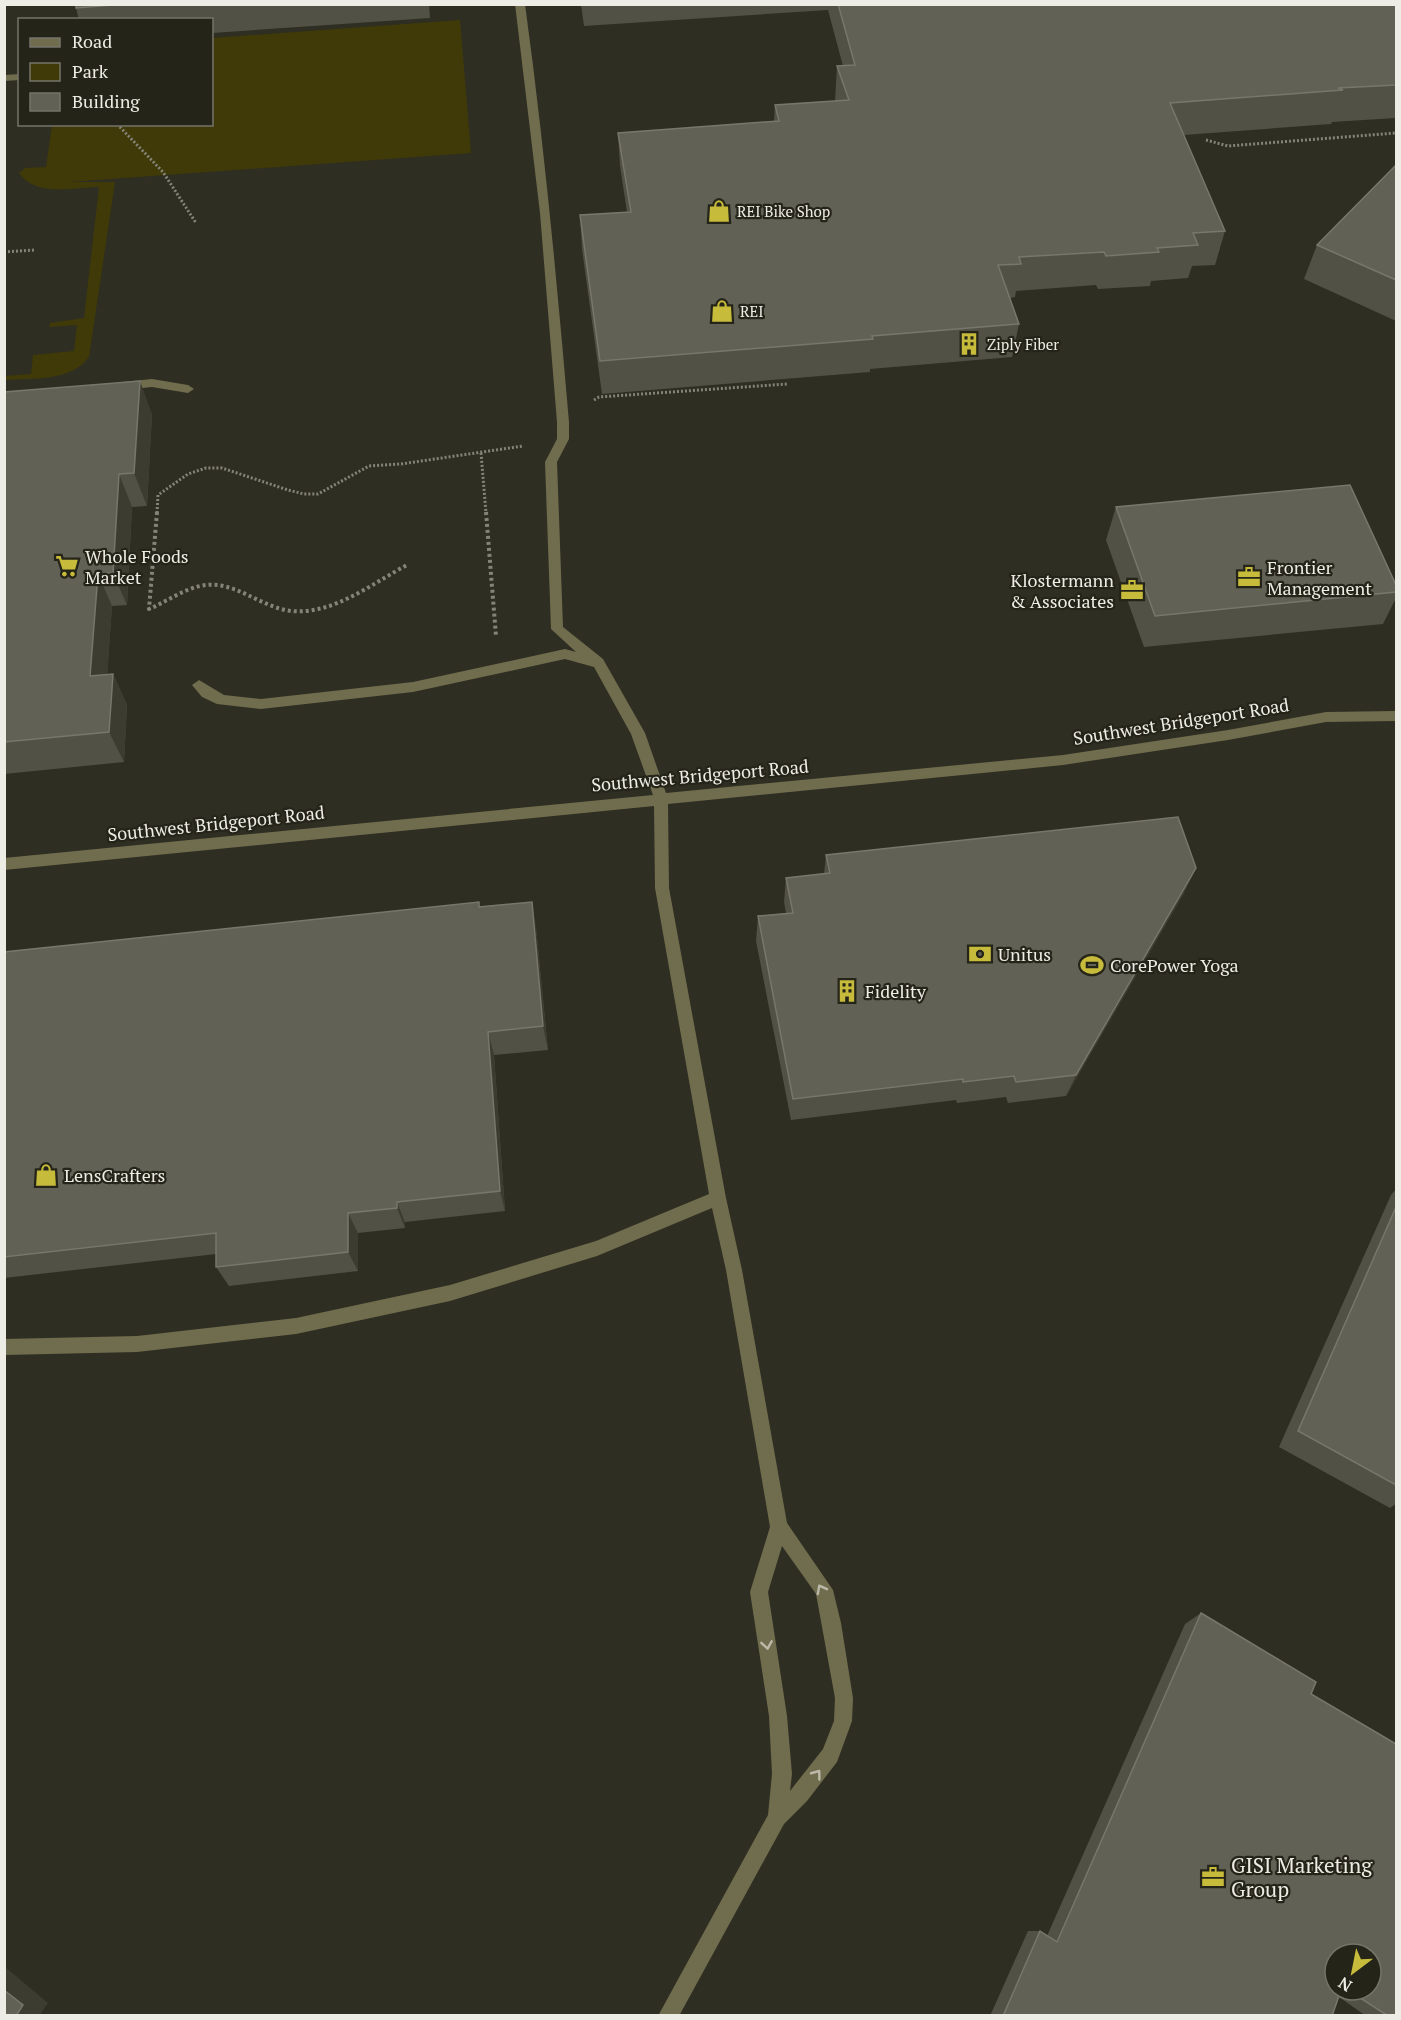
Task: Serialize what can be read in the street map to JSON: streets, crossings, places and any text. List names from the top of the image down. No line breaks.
{"streets":{"street":["Southwest Bridgeport Road"]},"places":{"shop":["REI Bike Shop","REI","LensCrafters"],"building":["Ziply Fiber","Fidelity"],"supermarket":["Whole Foods Market"],"office":["Frontier Management","Klostermann & Associates","GISI Marketing Group"],"bank":["Unitus"],"sports":["CorePower Yoga"]},"legend":["Road","Park","Building"],"north":"bottom left"}
